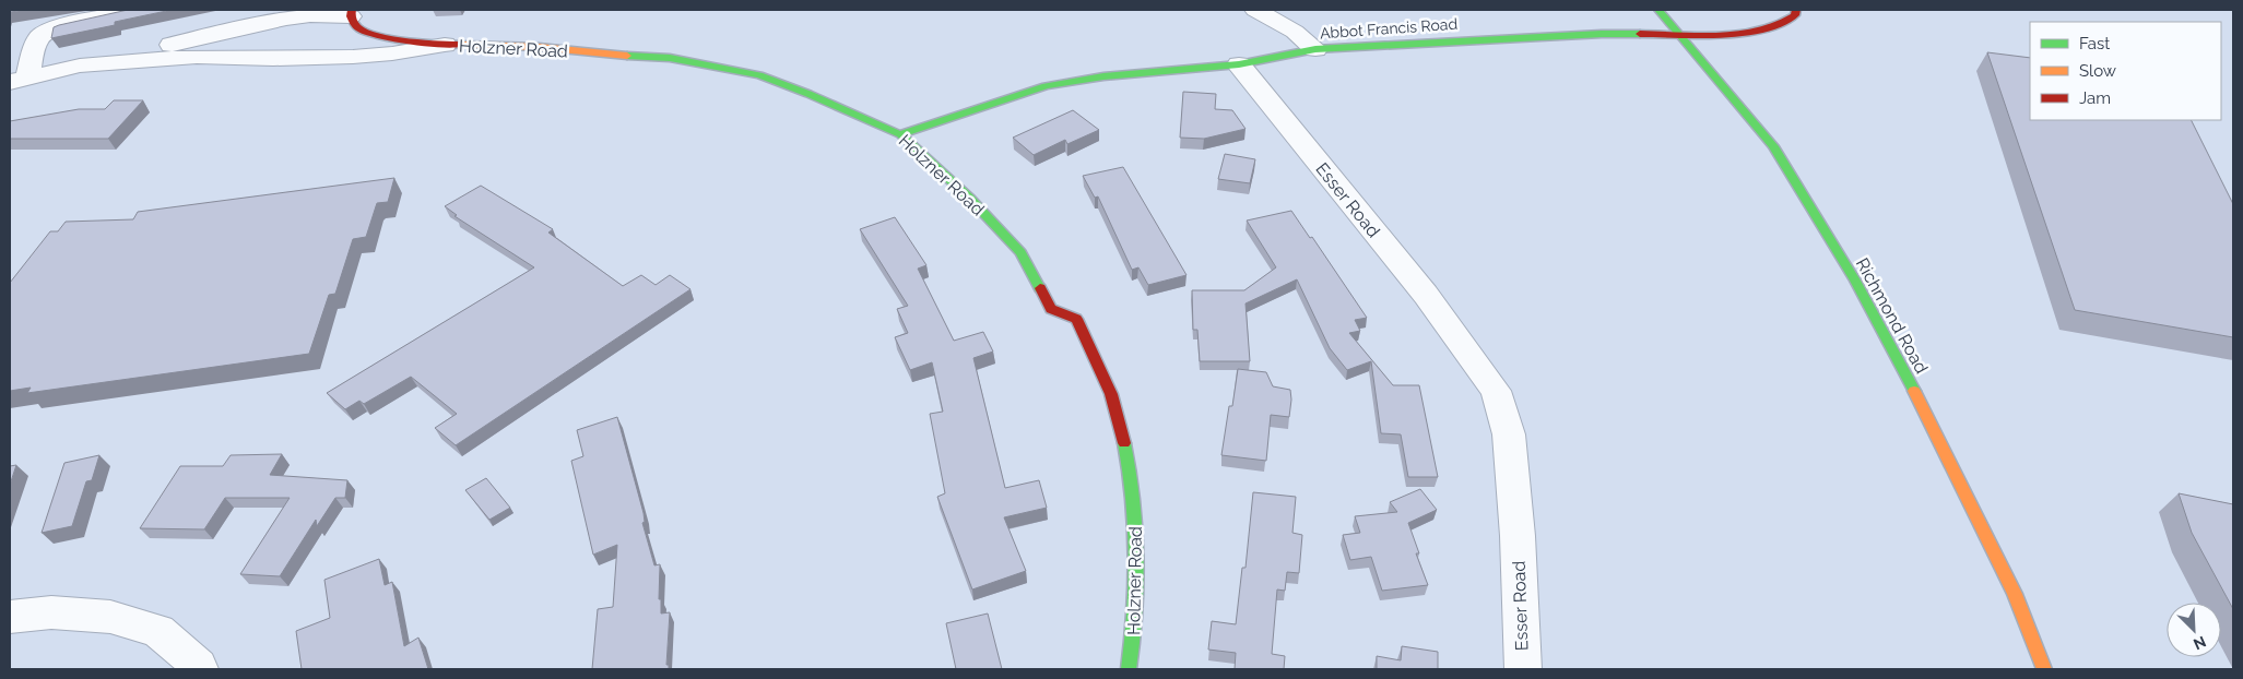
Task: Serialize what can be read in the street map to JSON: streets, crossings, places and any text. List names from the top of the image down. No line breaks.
{"streets":{"main road":["Abbot Francis Road","Holzner Road","Richmond Road"],"street":["Esser Road"]},"crossings":[["Abbot Francis Road","Esser Road"],["Abbot Francis Road","Richmond Road"]],"legend":["Fast","Slow","Jam"],"north":"bottom right"}
